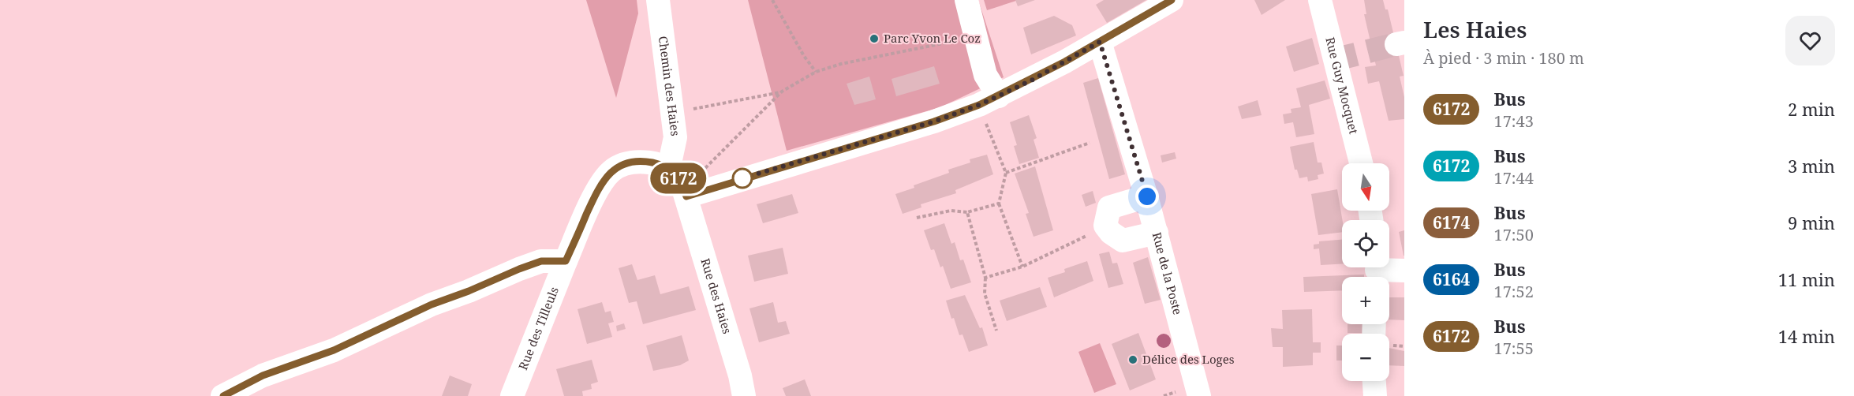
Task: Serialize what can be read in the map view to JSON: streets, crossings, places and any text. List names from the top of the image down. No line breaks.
{"streets":{"street":["Chemin des Haies","Rue Guy Mocquet","Rue de la Poste","Rue des Haies","Rue des Tilleuls"]},"crossings":[["Chemin des Haies","Rue des Haies"],["Chemin des Haies","Rue des Tilleuls"],["Rue des Haies","Rue des Tilleuls"]],"places":["Parc Yvon Le Coz","Délice des Loges"],"lines":["bus line 6172"],"north":"bottom","page":{"on_map":"6172","heading":["Les Haies","À pied · 3 min · 180 m"],"list":[{"mark":"6172","name":"Bus","note":"17:43","value":"2 min"},{"mark":"6172","name":"Bus","note":"17:44","value":"3 min"},{"mark":"6174","name":"Bus","note":"17:50","value":"9 min"},{"mark":"6164","name":"Bus","note":"17:52","value":"11 min"},{"mark":"6172","name":"Bus","note":"17:55","value":"14 min"}],"map_buttons":["+","−"]}}
